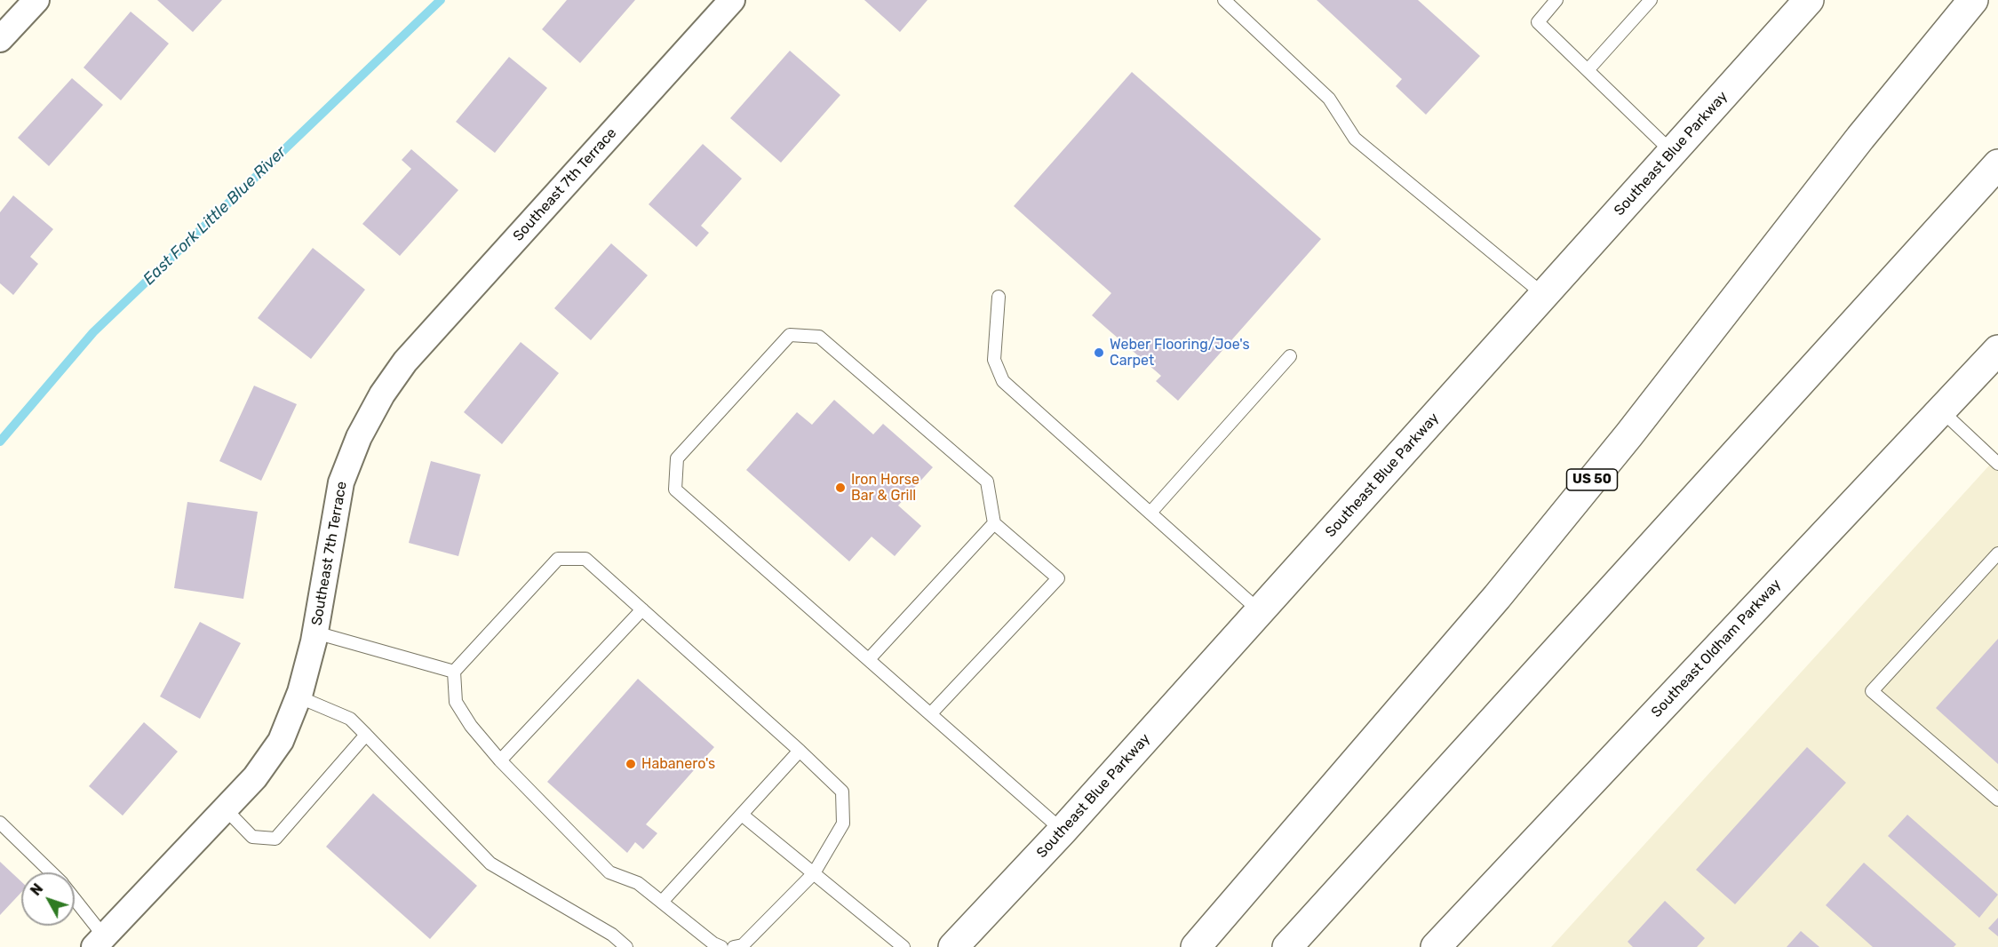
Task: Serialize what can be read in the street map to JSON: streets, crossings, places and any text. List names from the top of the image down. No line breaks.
{"streets":{"main road":["Southeast Blue Parkway","US 50","Southeast Oldham Parkway"],"street":["Southeast 7th Terrace"]},"water":["East Fork Little Blue River"],"places":["Weber Flooring/Joe's Carpet","Iron Horse Bar & Grill","Habanero's"],"north":"top left"}
